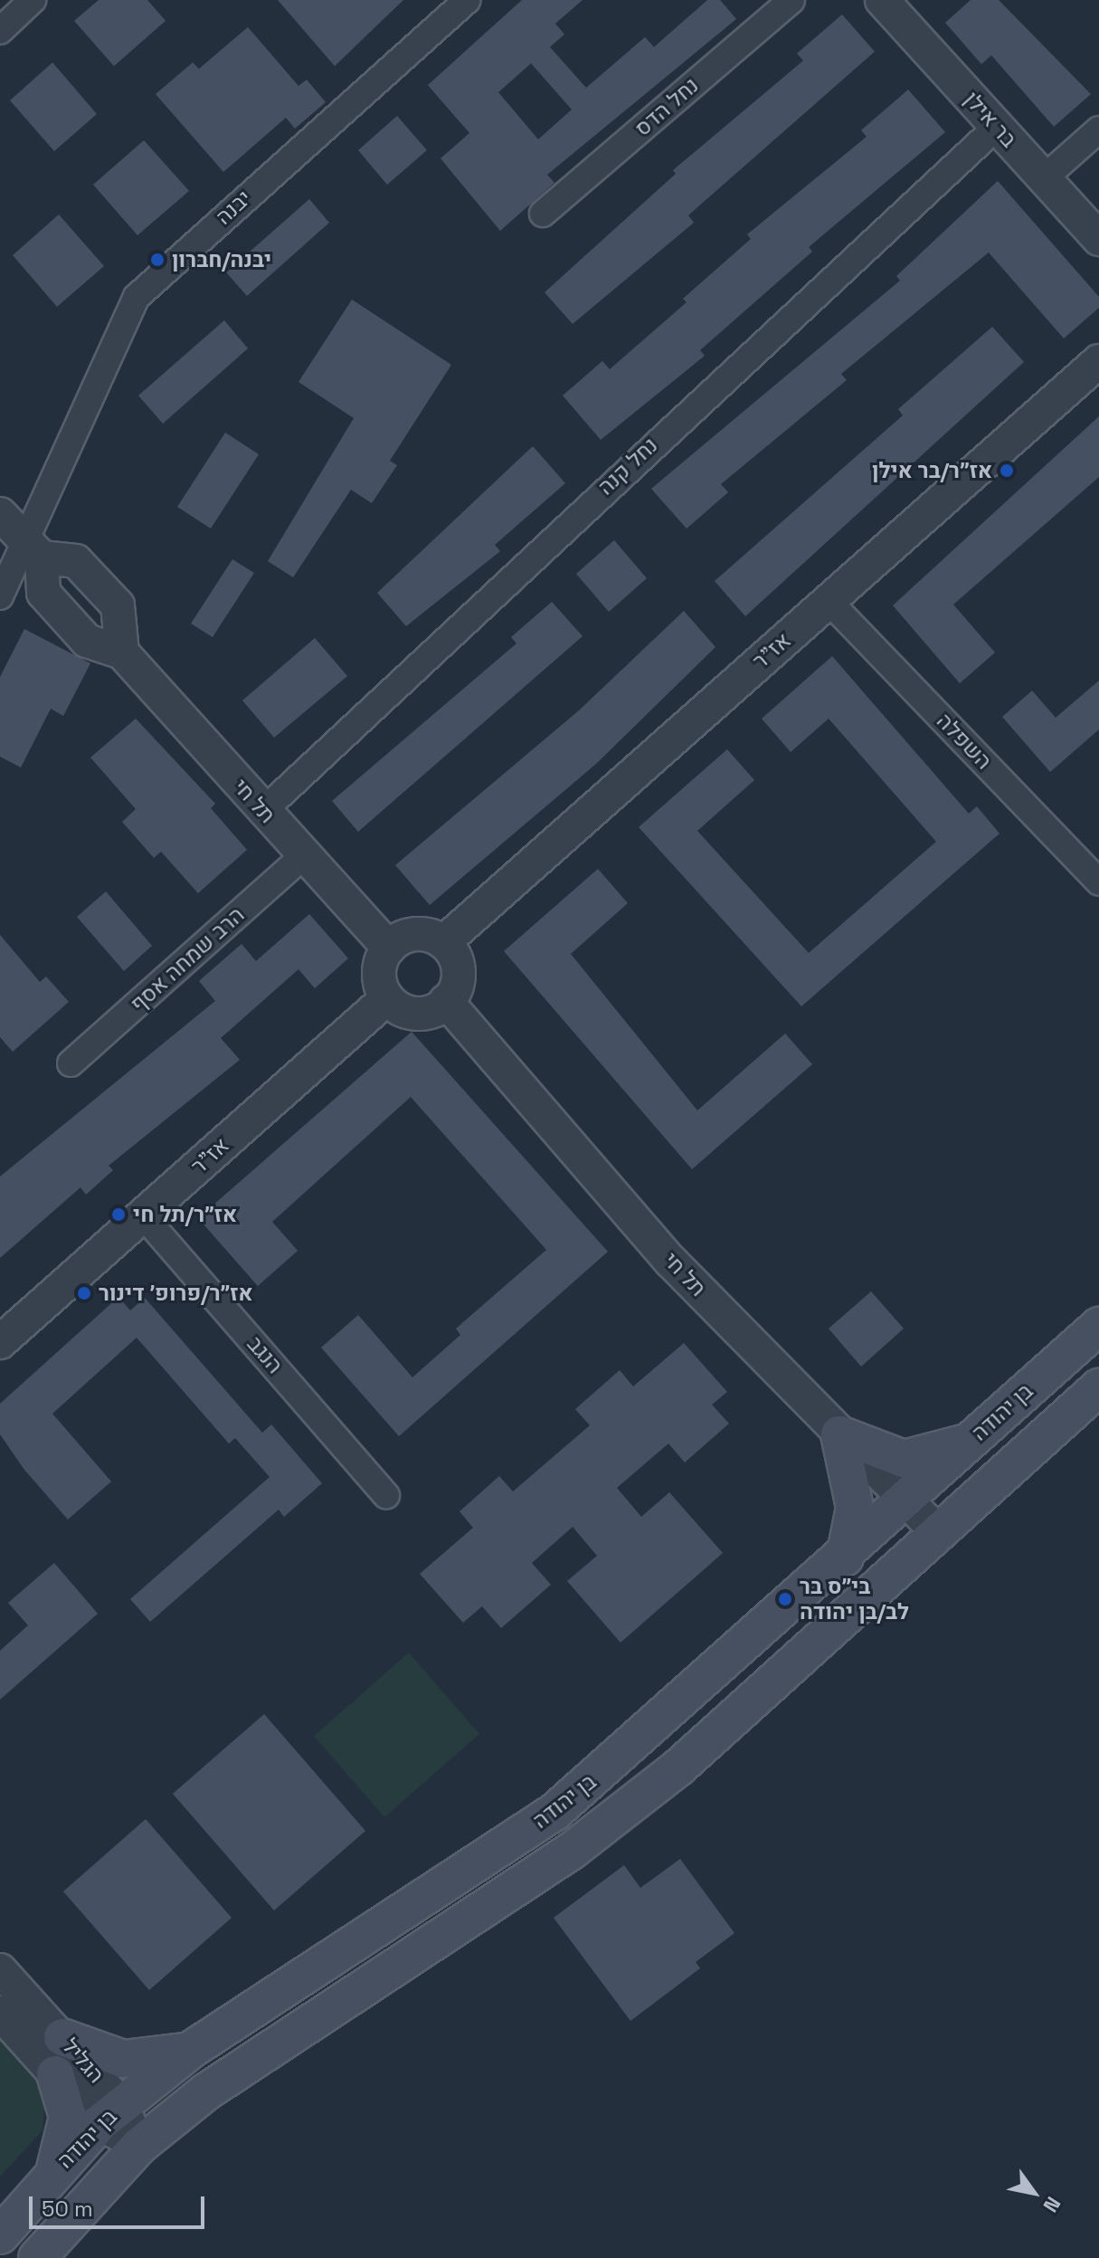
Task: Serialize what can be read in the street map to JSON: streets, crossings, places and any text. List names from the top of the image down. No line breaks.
{"streets":{"main road":["בן יהודה"],"street":["נחל הדס","בר אילן","יבנה","נחל קנה","אז\"ר","השפלה","תל חי","הרב שמחה אסף","הנגב","הגליל"]},"crossings":[["בר אילן","נחל קנה"],["יבנה","תל חי"],["נחל קנה","תל חי"],["אז\"ר","השפלה"],["אז\"ר","תל חי"],["אז\"ר","הנגב"],["תל חי","הרב שמחה אסף"],["תל חי","בן יהודה"],["בן יהודה","הגליל"]],"places":["יבנה/חברון","אז״ר/בר אילן","אז״ר/תל חי","אז״ר/פרופ׳ דינור","בי״ס בר לב/בן יהודה"],"scale_bar":"50 m","north":"bottom right"}
